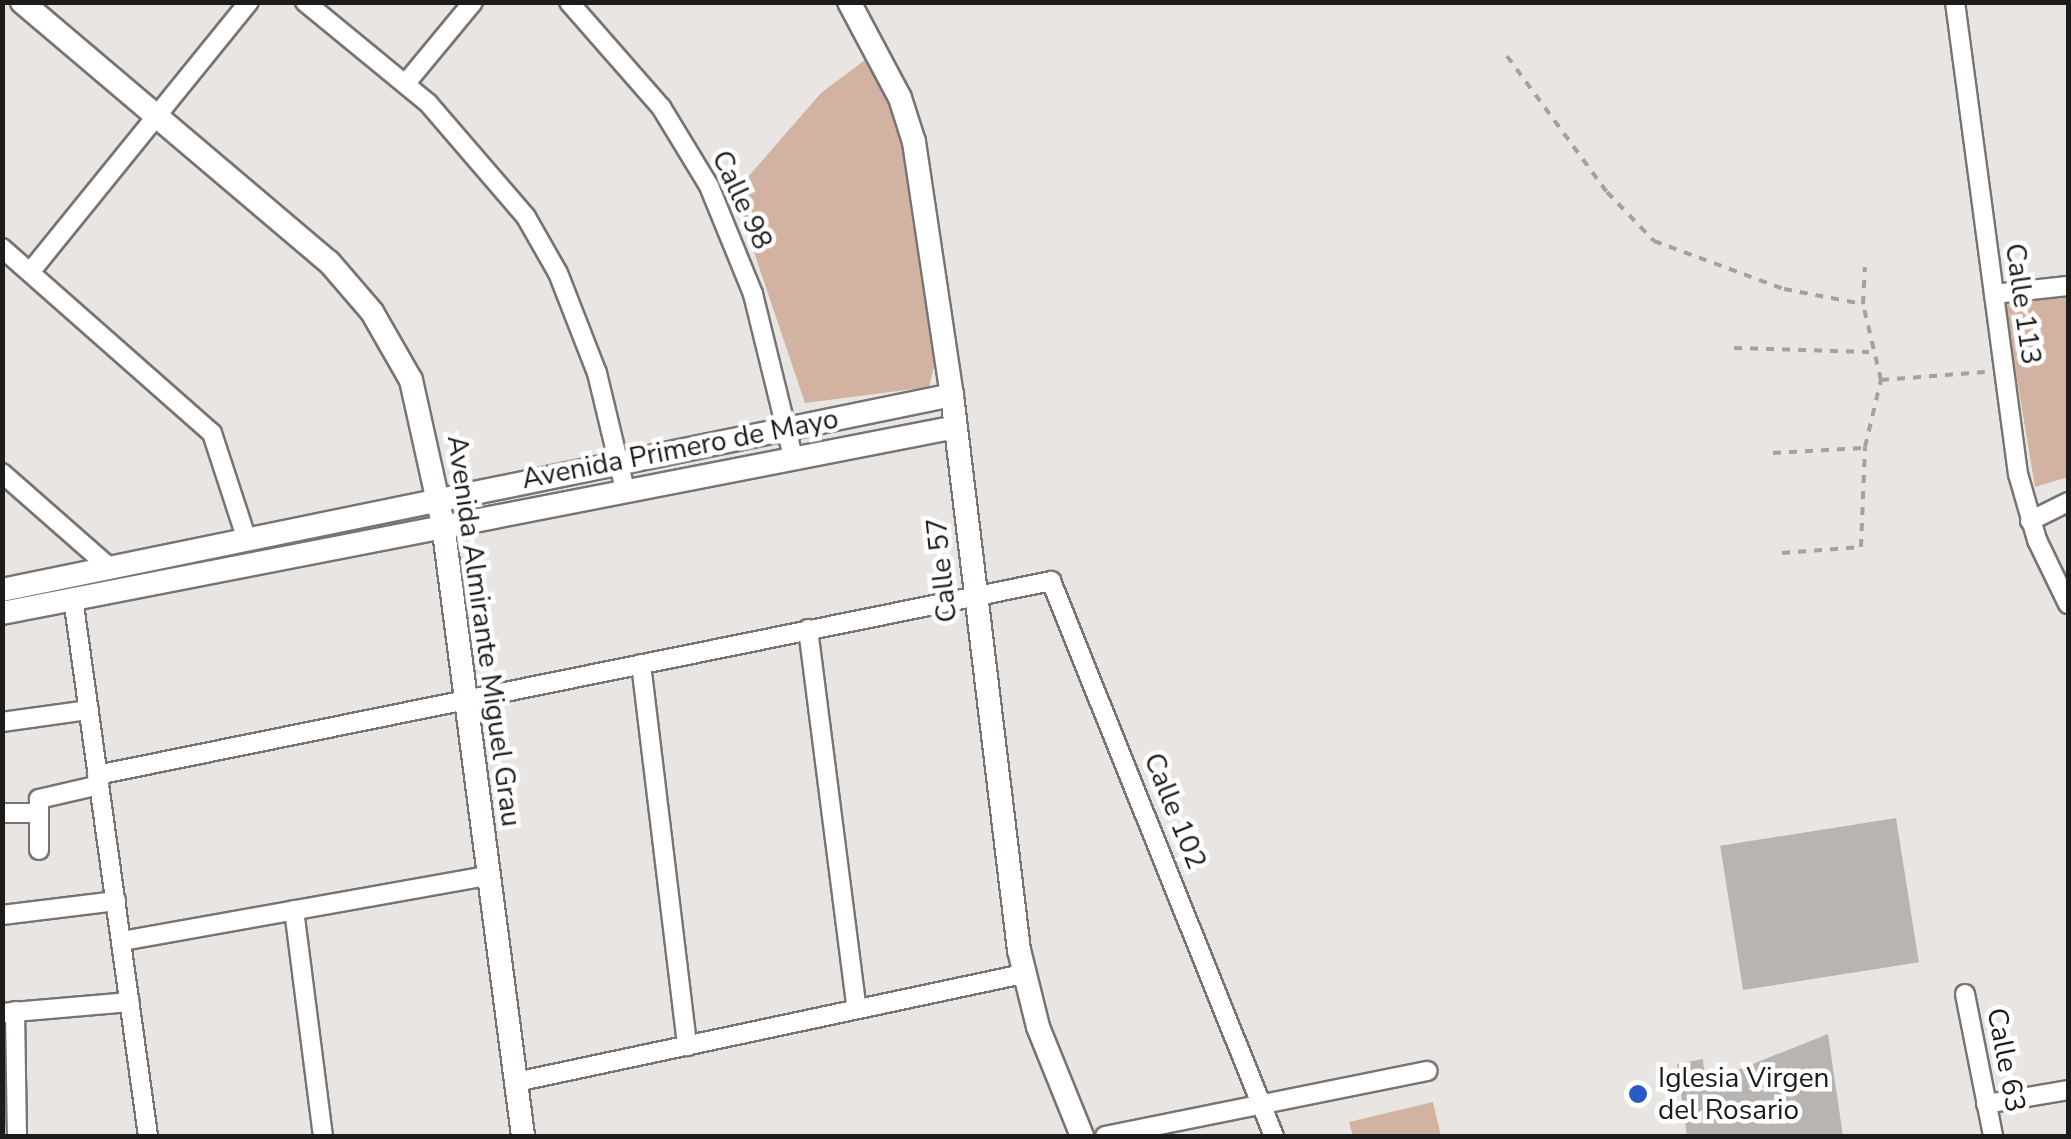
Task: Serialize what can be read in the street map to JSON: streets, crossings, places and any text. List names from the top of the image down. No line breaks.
{"streets":{"street":["Calle 98","Calle 113","Avenida Primero de Mayo","Calle 57","Avenida Almirante Miguel Grau","Calle 102","Calle 63"]},"crossings":[["Calle 98","Avenida Primero de Mayo"],["Avenida Primero de Mayo","Calle 57"],["Avenida Primero de Mayo","Avenida Almirante Miguel Grau"],["Calle 57","Calle 102"]],"places":["Iglesia Virgen del Rosario"]}
